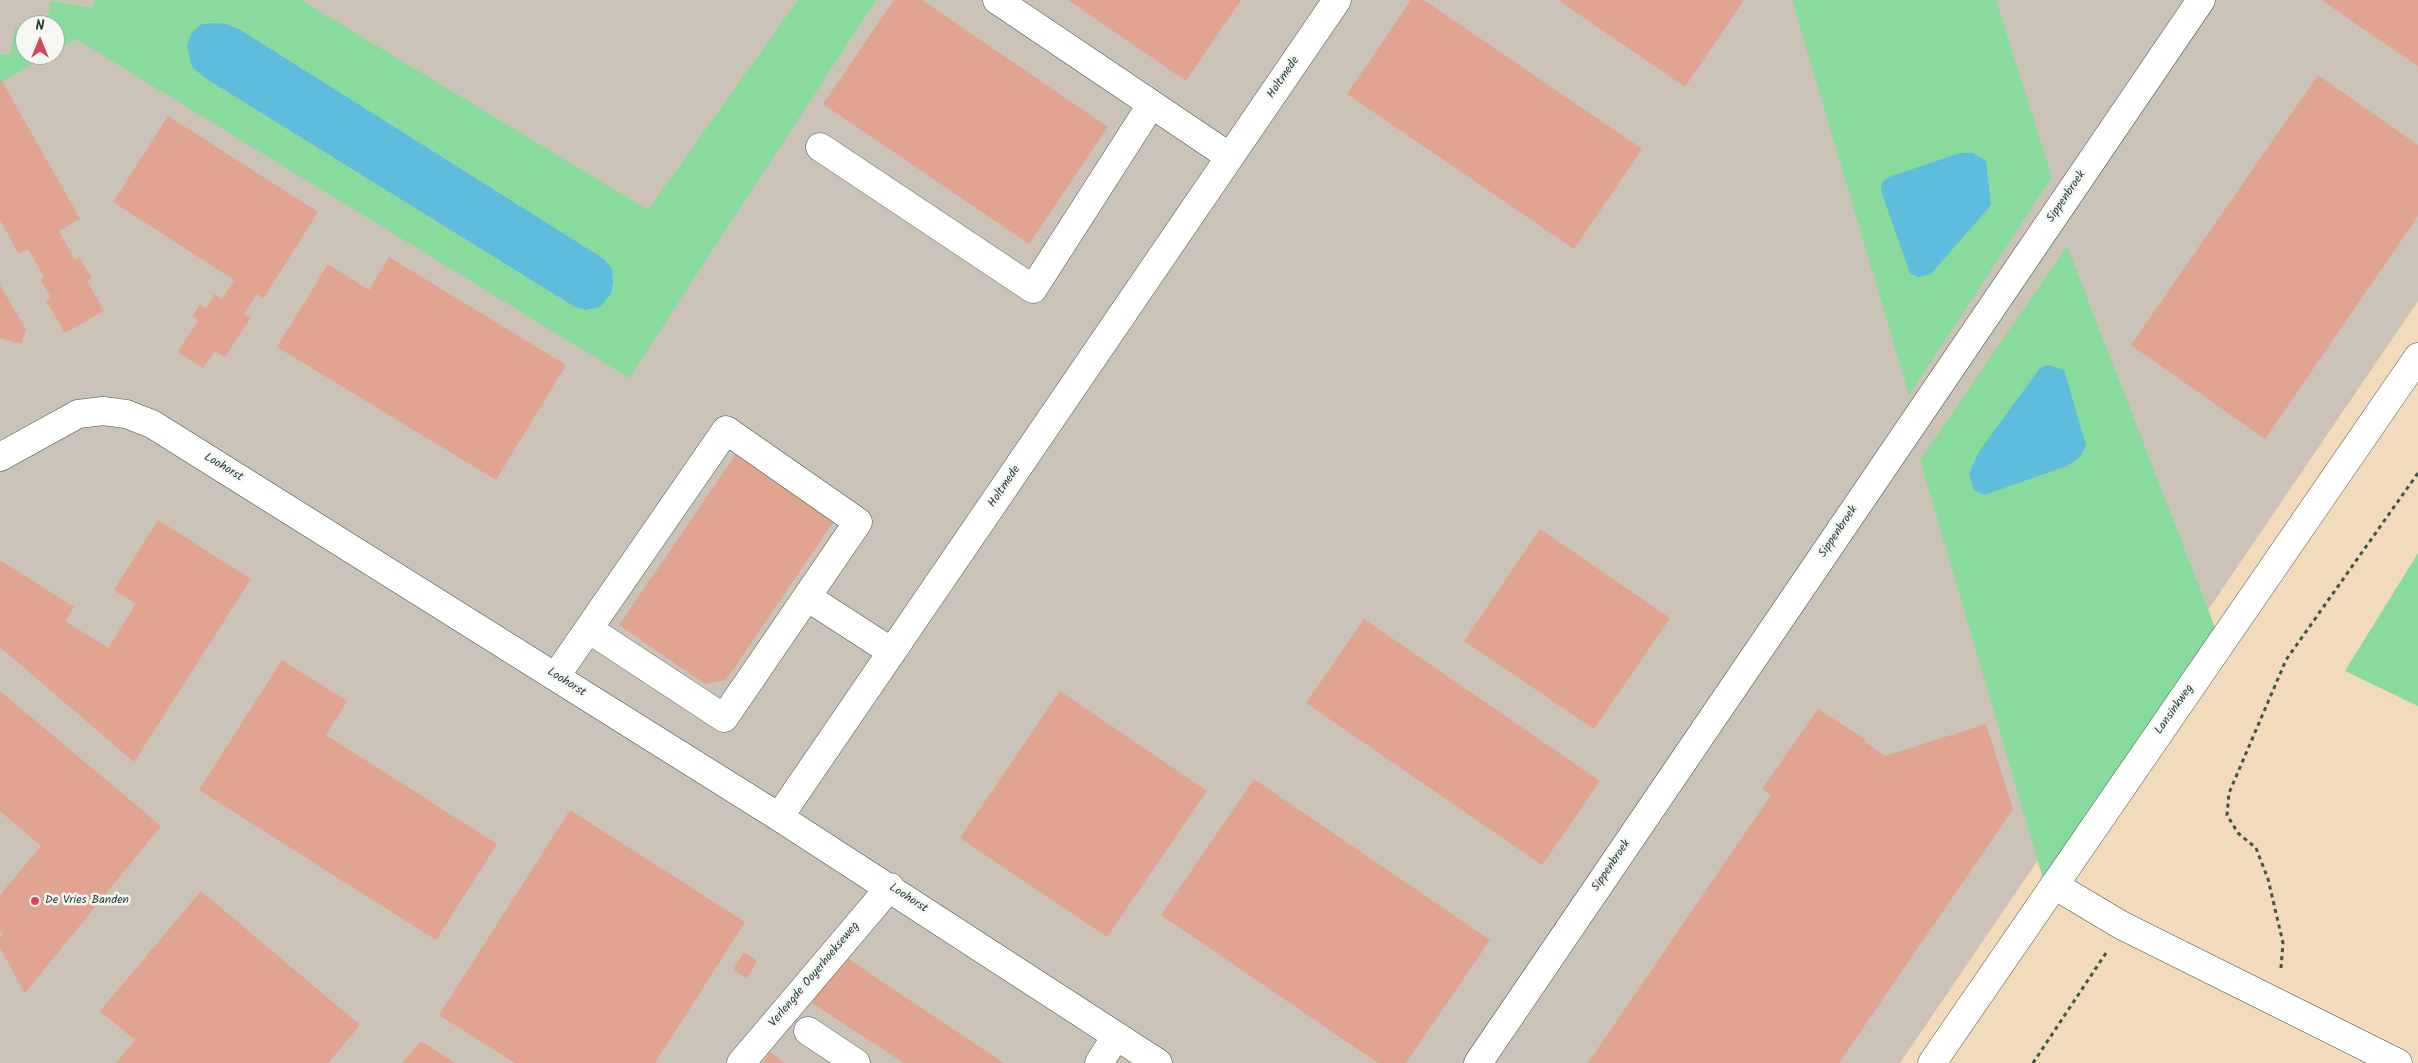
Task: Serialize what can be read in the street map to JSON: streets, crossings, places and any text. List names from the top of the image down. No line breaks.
{"streets":{"street":["Holtmede","Sippenbroek","Loohorst","Lansinkweg","Verlengde Ooyerhoekseweg"]},"crossings":[["Holtmede","Loohorst"],["Loohorst","Verlengde Ooyerhoekseweg"]],"places":["De Vries Banden"],"north":"top"}
